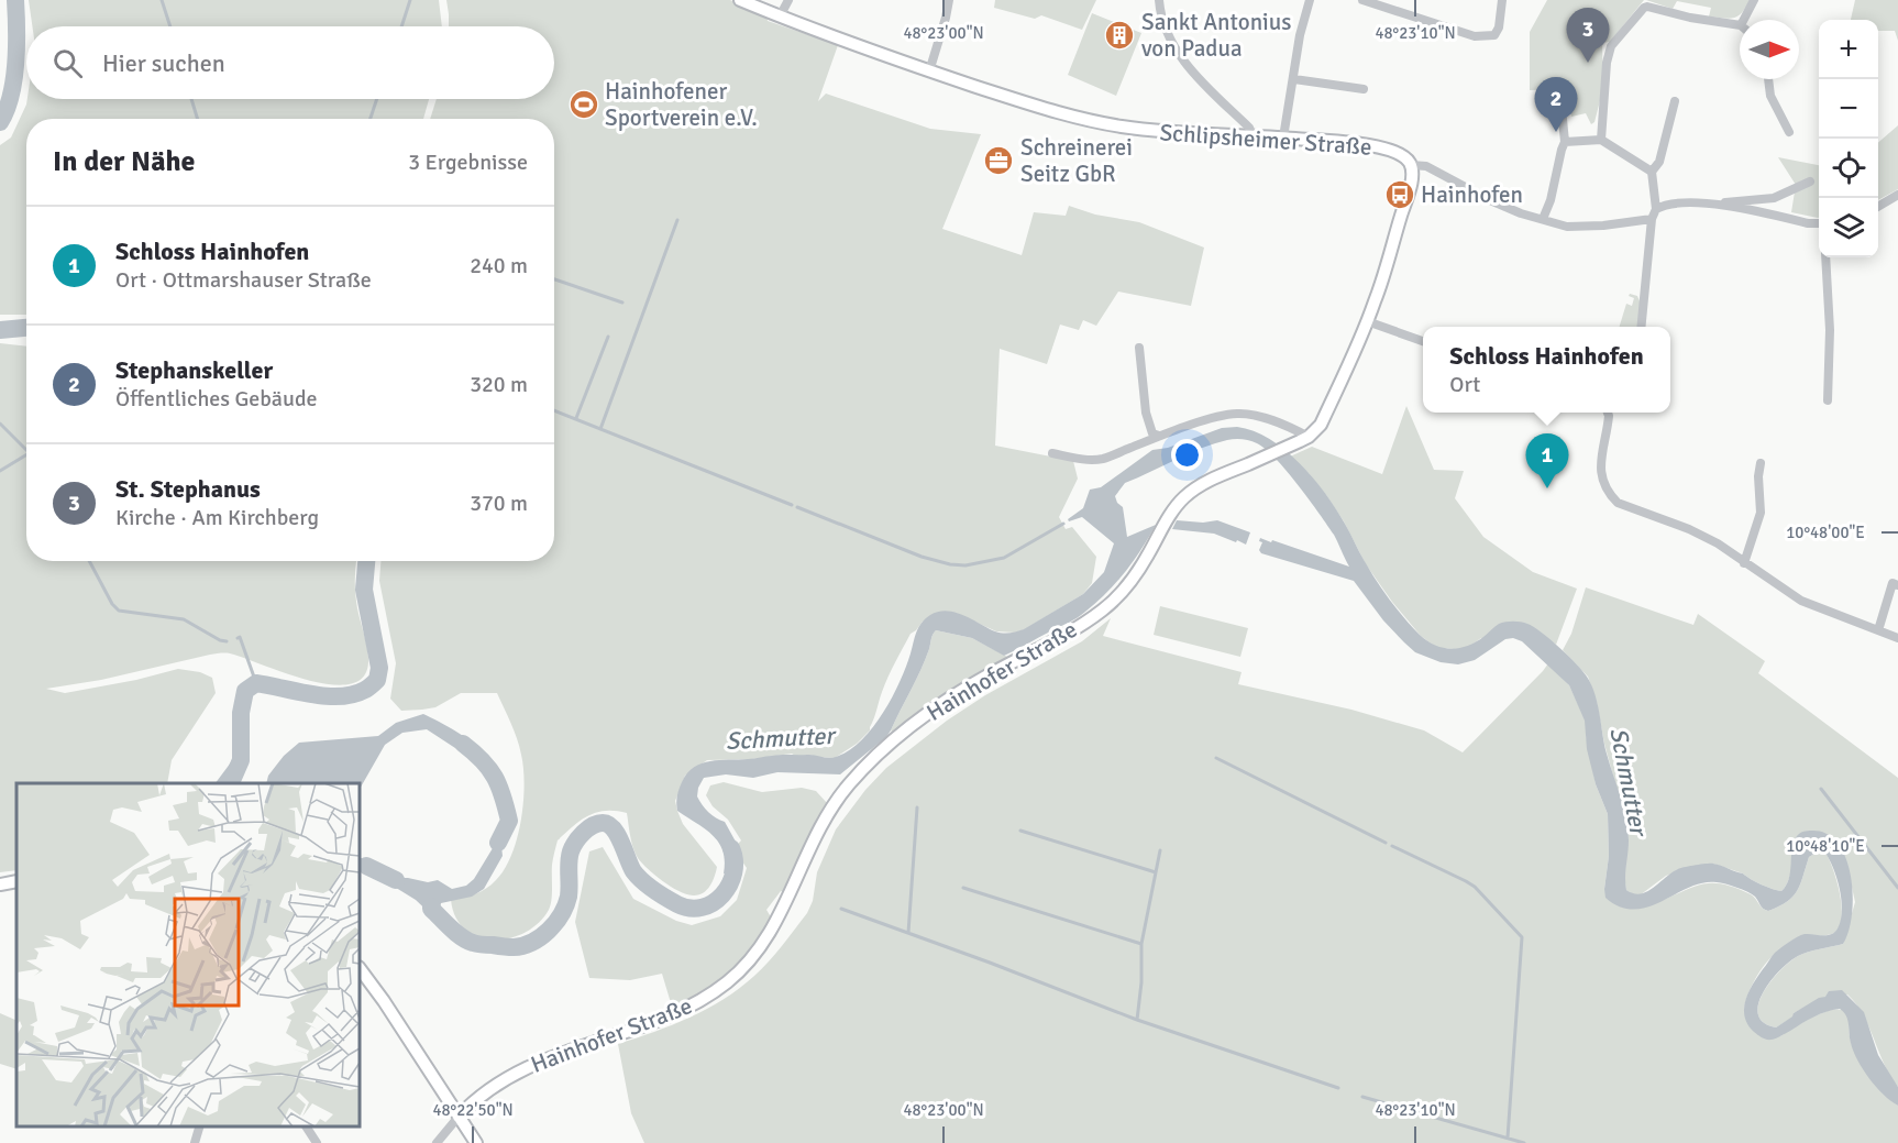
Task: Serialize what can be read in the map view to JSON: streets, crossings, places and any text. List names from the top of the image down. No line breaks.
{"streets":{"street":["Schlipsheimer Straße","Hainhofer Straße"]},"water":["Schmutter"],"places":{"building":["Sankt Antonius von Padua"],"sports":["Hainhofener Sportverein e.V."],"office":["Schreinerei Seitz GbR"],"bus stop":["Hainhofen"]},"north":"right","page":{"pins":["3","2","1"],"map_buttons":["+","−"],"search":"Hier suchen","heading":["In der Nähe","3 Ergebnisse"],"list":[{"mark":"1","name":"Schloss Hainhofen","note":"Ort · Ottmarshauser Straße","value":"240 m"},{"mark":"2","name":"Stephanskeller","note":"Öffentliches Gebäude","value":"320 m"},{"mark":"3","name":"St. Stephanus","note":"Kirche · Am Kirchberg","value":"370 m"}],"popup":["Schloss Hainhofen","Ort"]},"coordinates":["48°23'00\"N","48°23'10\"N","10°48'00\"E","10°48'10\"E","48°22'50\"N"]}
